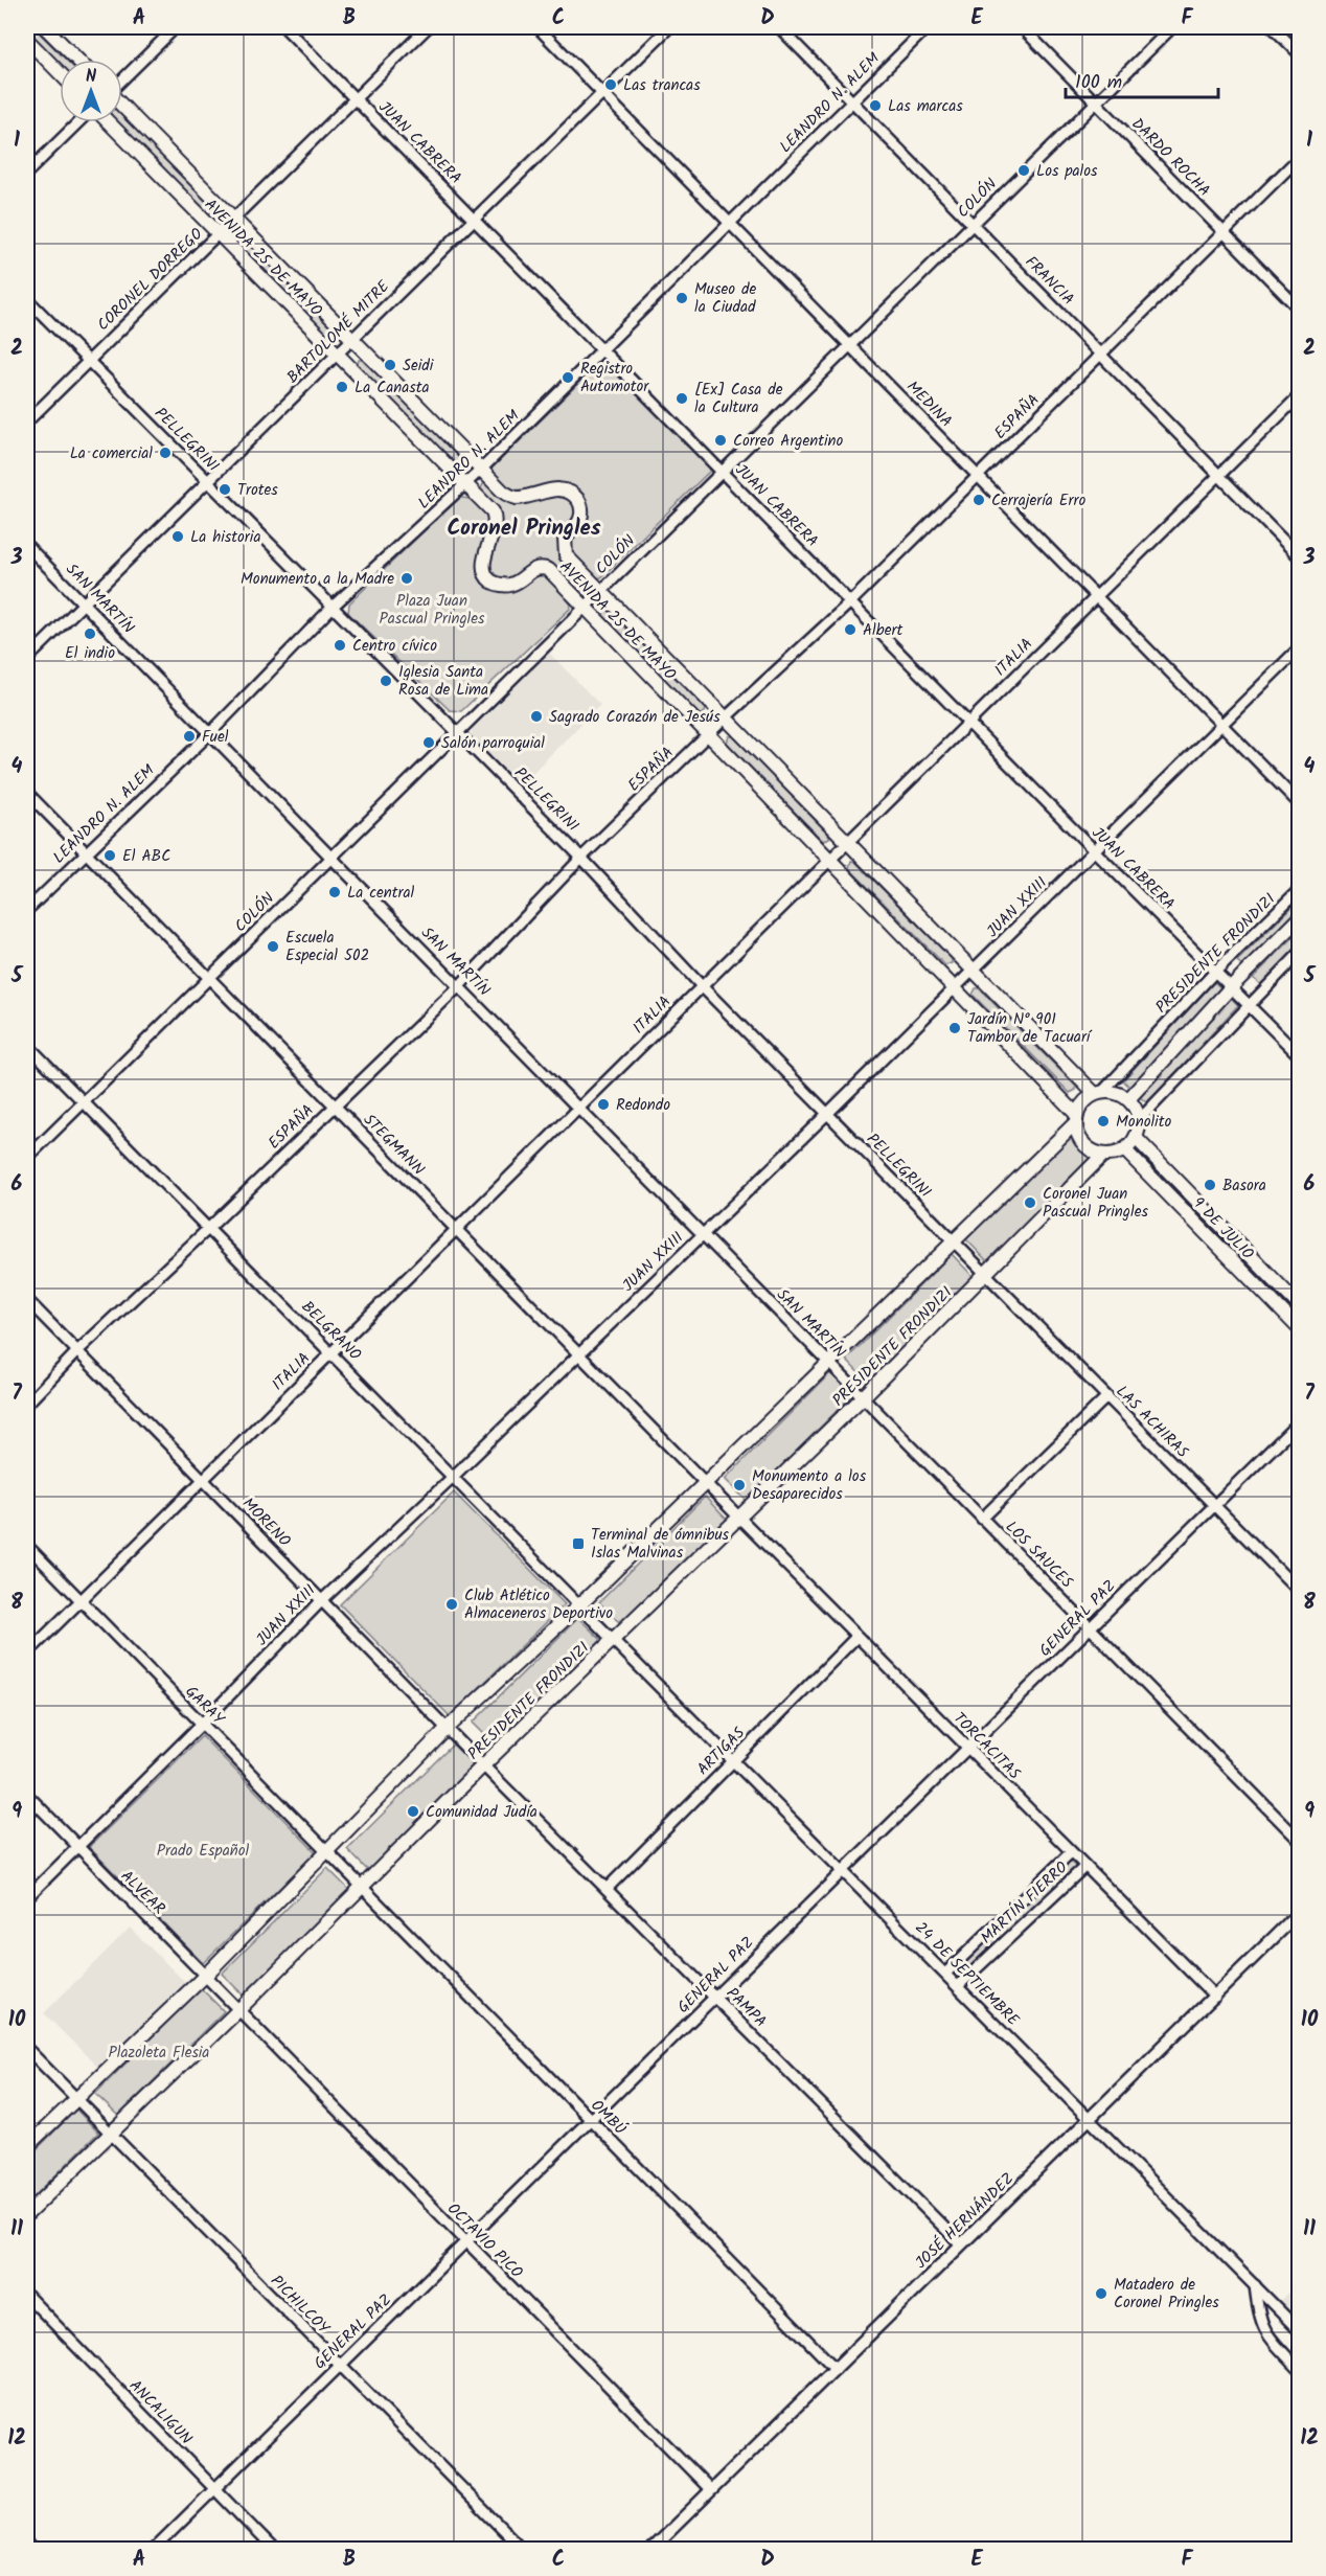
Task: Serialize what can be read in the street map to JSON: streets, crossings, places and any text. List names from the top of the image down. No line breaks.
{"streets":{"main road":["AVENIDA 25 DE MAYO","PRESIDENTE FRONDIZI","9 DE JULIO"],"street":["LEANDRO N. ALEM","JUAN CABRERA","DARDO ROCHA","COLÓN","CORONEL DORREGO","FRANCIA","BARTOLOMÉ MITRE","MEDINA","ESPAÑA","PELLEGRINI","SAN MARTÍN","ITALIA","JUAN XXIII","STEGMANN","BELGRANO","LAS ACHIRAS","MORENO","LOS SAUCES","GENERAL PAZ","GARAY","TORCACITAS","ARTIGAS","ALVEAR","MARTÍN FIERRO","24 DE SEPTIEMBRE","PAMPA","OMBÚ","JOSÉ HERNÁNDEZ","OCTAVIO PICO","PICHILCOY","ANCALIGUN"]},"crossings":[["LEANDRO N. ALEM","JUAN CABRERA"],["LEANDRO N. ALEM","AVENIDA 25 DE MAYO"],["LEANDRO N. ALEM","FRANCIA"],["LEANDRO N. ALEM","MEDINA"],["LEANDRO N. ALEM","PELLEGRINI"],["LEANDRO N. ALEM","SAN MARTÍN"],["LEANDRO N. ALEM","STEGMANN"],["JUAN CABRERA","COLÓN"],["JUAN CABRERA","CORONEL DORREGO"],["JUAN CABRERA","BARTOLOMÉ MITRE"],["JUAN CABRERA","ESPAÑA"],["JUAN CABRERA","ITALIA"],["JUAN CABRERA","JUAN XXIII"],["JUAN CABRERA","PRESIDENTE FRONDIZI"],["DARDO ROCHA","COLÓN"],["DARDO ROCHA","ESPAÑA"],["COLÓN","AVENIDA 25 DE MAYO"],["COLÓN","FRANCIA"],["COLÓN","MEDINA"],["COLÓN","PELLEGRINI"],["COLÓN","SAN MARTÍN"],["COLÓN","STEGMANN"],["COLÓN","BELGRANO"],["AVENIDA 25 DE MAYO","CORONEL DORREGO"],["AVENIDA 25 DE MAYO","BARTOLOMÉ MITRE"],["AVENIDA 25 DE MAYO","ESPAÑA"],["AVENIDA 25 DE MAYO","ITALIA"],["AVENIDA 25 DE MAYO","JUAN XXIII"],["AVENIDA 25 DE MAYO","PRESIDENTE FRONDIZI"],["AVENIDA 25 DE MAYO","9 DE JULIO"],["CORONEL DORREGO","PELLEGRINI"],["FRANCIA","ESPAÑA"],["FRANCIA","ITALIA"],["BARTOLOMÉ MITRE","MEDINA"],["BARTOLOMÉ MITRE","PELLEGRINI"],["BARTOLOMÉ MITRE","SAN MARTÍN"],["MEDINA","ESPAÑA"],["MEDINA","ITALIA"],["MEDINA","JUAN XXIII"],["ESPAÑA","PELLEGRINI"],["ESPAÑA","SAN MARTÍN"],["ESPAÑA","STEGMANN"],["ESPAÑA","BELGRANO"],["ESPAÑA","MORENO"],["PELLEGRINI","ITALIA"],["PELLEGRINI","JUAN XXIII"],["PELLEGRINI","PRESIDENTE FRONDIZI"],["PELLEGRINI","LAS ACHIRAS"],["SAN MARTÍN","ITALIA"],["SAN MARTÍN","JUAN XXIII"],["SAN MARTÍN","PRESIDENTE FRONDIZI"],["SAN MARTÍN","LOS SAUCES"],["ITALIA","STEGMANN"],["ITALIA","BELGRANO"],["ITALIA","MORENO"],["ITALIA","GARAY"],["JUAN XXIII","STEGMANN"],["JUAN XXIII","BELGRANO"],["JUAN XXIII","MORENO"],["JUAN XXIII","GARAY"],["JUAN XXIII","ALVEAR"],["PRESIDENTE FRONDIZI","STEGMANN"],["PRESIDENTE FRONDIZI","9 DE JULIO"],["PRESIDENTE FRONDIZI","BELGRANO"],["PRESIDENTE FRONDIZI","LAS ACHIRAS"],["PRESIDENTE FRONDIZI","MORENO"],["PRESIDENTE FRONDIZI","LOS SAUCES"],["PRESIDENTE FRONDIZI","GARAY"],["PRESIDENTE FRONDIZI","TORCACITAS"],["PRESIDENTE FRONDIZI","ALVEAR"],["PRESIDENTE FRONDIZI","24 DE SEPTIEMBRE"],["PRESIDENTE FRONDIZI","PAMPA"],["PRESIDENTE FRONDIZI","OMBÚ"],["PRESIDENTE FRONDIZI","OCTAVIO PICO"],["PRESIDENTE FRONDIZI","PICHILCOY"],["STEGMANN","TORCACITAS"],["BELGRANO","24 DE SEPTIEMBRE"],["LAS ACHIRAS","GENERAL PAZ"],["MORENO","PAMPA"],["LOS SAUCES","GENERAL PAZ"],["GENERAL PAZ","TORCACITAS"],["GENERAL PAZ","24 DE SEPTIEMBRE"],["GENERAL PAZ","PAMPA"],["GENERAL PAZ","OMBÚ"],["GENERAL PAZ","OCTAVIO PICO"],["GENERAL PAZ","PICHILCOY"],["GENERAL PAZ","ANCALIGUN"],["GARAY","OMBÚ"],["TORCACITAS","ARTIGAS"],["TORCACITAS","MARTÍN FIERRO"],["TORCACITAS","JOSÉ HERNÁNDEZ"],["ARTIGAS","24 DE SEPTIEMBRE"],["ARTIGAS","PAMPA"],["ALVEAR","OCTAVIO PICO"],["MARTÍN FIERRO","24 DE SEPTIEMBRE"],["24 DE SEPTIEMBRE","JOSÉ HERNÁNDEZ"],["PAMPA","JOSÉ HERNÁNDEZ"],["OMBÚ","JOSÉ HERNÁNDEZ"],["JOSÉ HERNÁNDEZ","OCTAVIO PICO"]],"districts":["Coronel Pringles"],"parks":["Plaza Juan Pascual Pringles","Prado Español","Plazoleta Flesia"],"places":{"other":["Las trancas","Las marcas","Los palos","Museo de la Ciudad","Seidi","Registro Automotor","La Canasta","[Ex] Casa de la Cultura","Correo Argentino","La comercial","Trotes","Cerrajería Erro","La historia","Monumento a la Madre","Albert","El indio","Centro cívico","Iglesia Santa Rosa de Lima","Sagrado Corazón de Jesús","Fuel","Salón parroquial","El ABC","La central","Escuela Especial 502","Jardín N° 901 Tambor de Tacuarí","Redondo","Monolito","Basora","Coronel Juan Pascual Pringles","Monumento a los Desaparecidos","Club Atlético Almaceneros Deportivo","Comunidad Judía","Matadero de Coronel Pringles"],"transit":["Terminal de ómnibus Islas Malvinas"]},"scale_bar":"100 m","north":"top","grid":{"columns":["A","B","C","D","E","F"],"rows":["1","2","3","4","5","6","7","8","9","10","11","12"]}}
